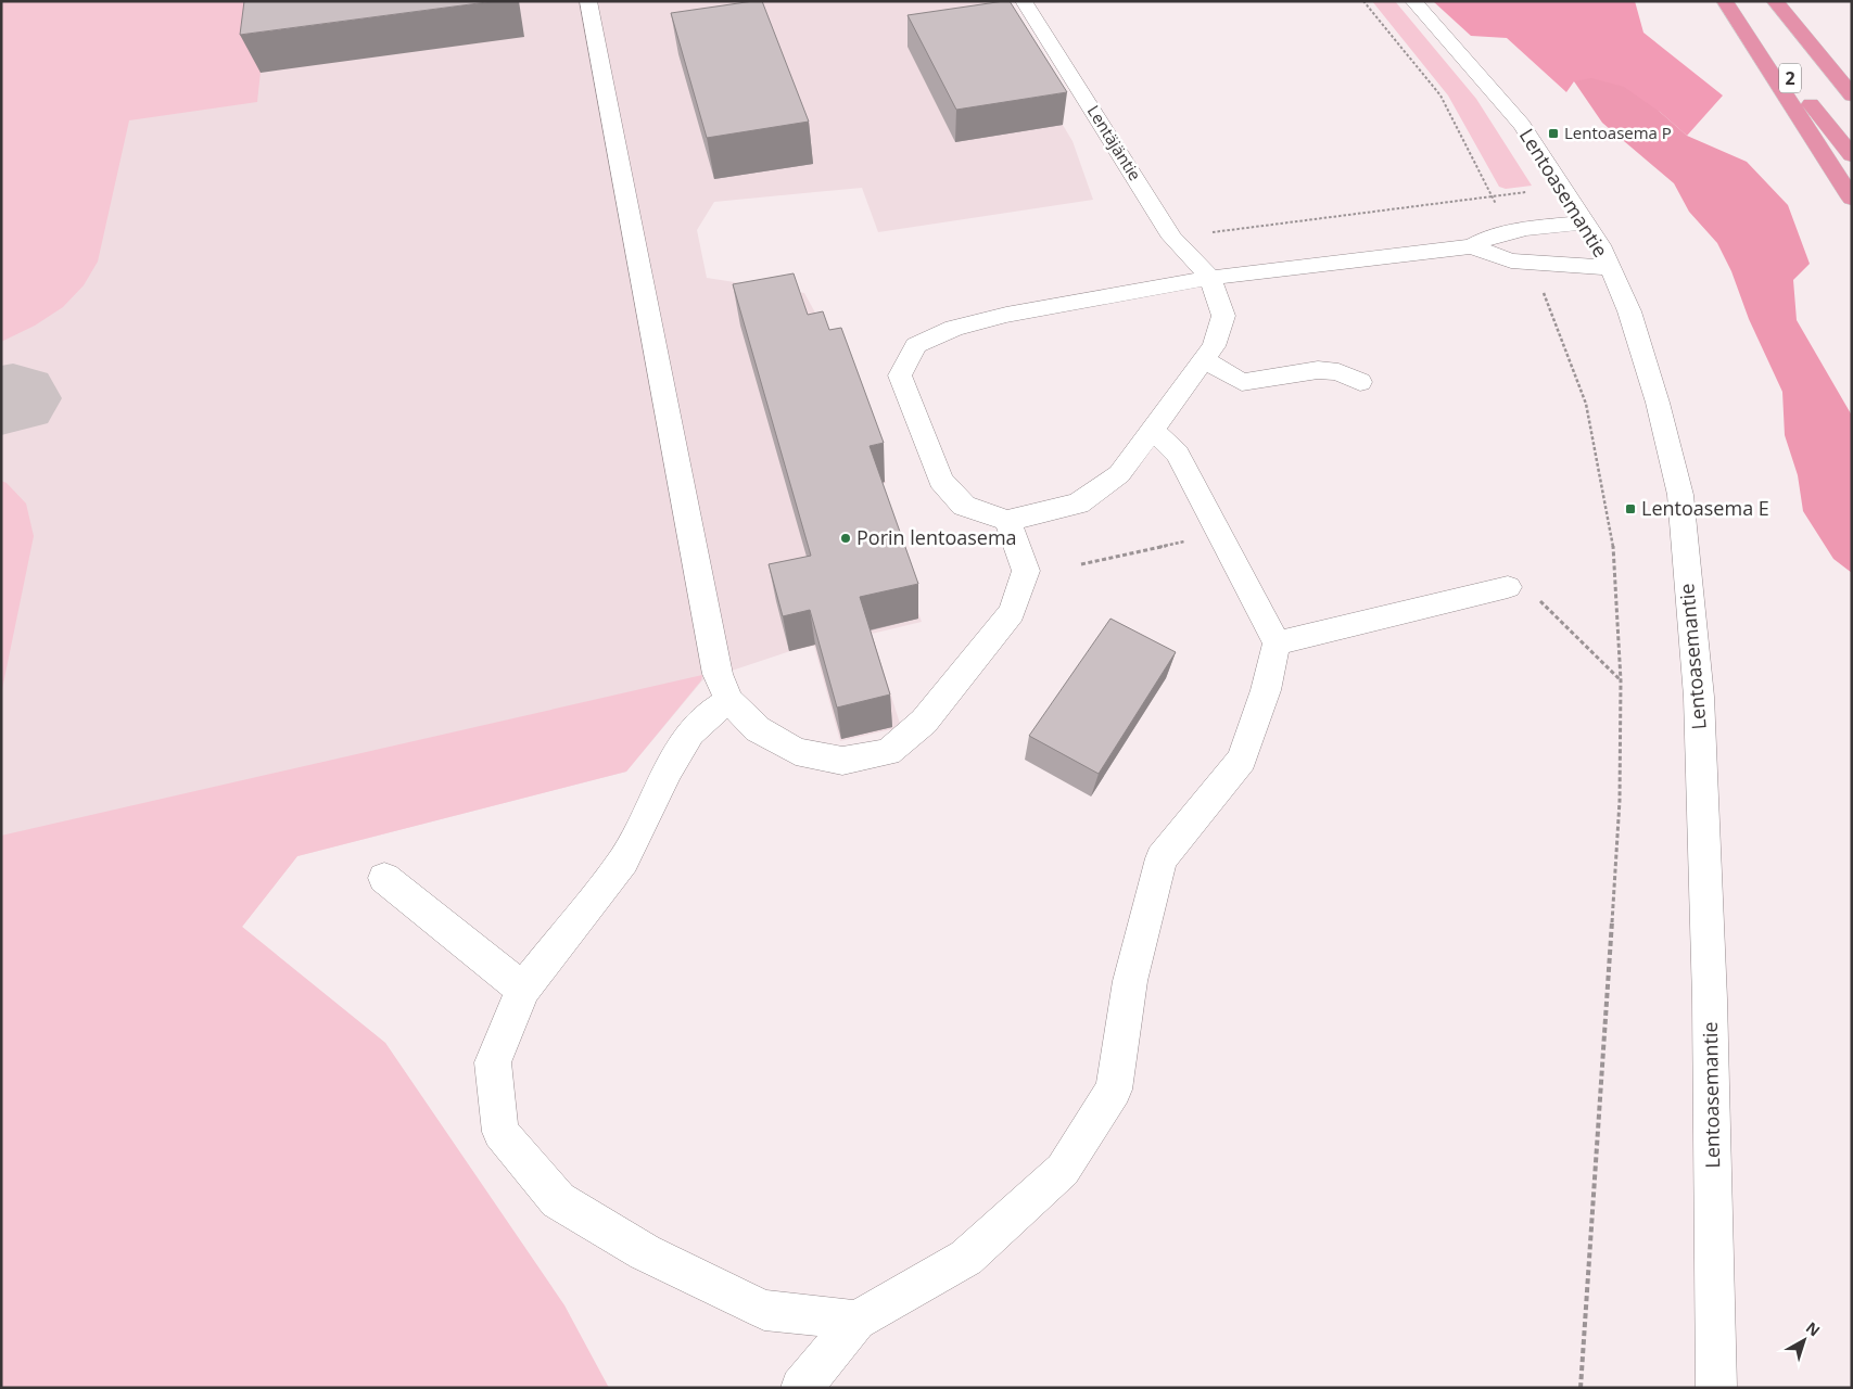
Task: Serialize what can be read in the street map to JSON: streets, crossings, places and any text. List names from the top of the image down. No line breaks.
{"streets":{"highway":["2"],"street":["Lentäjäntie","Lentoasemantie"]},"places":{"transit":["Lentoasema P","Lentoasema E"],"other":["Porin lentoasema"]},"north":"top right"}
